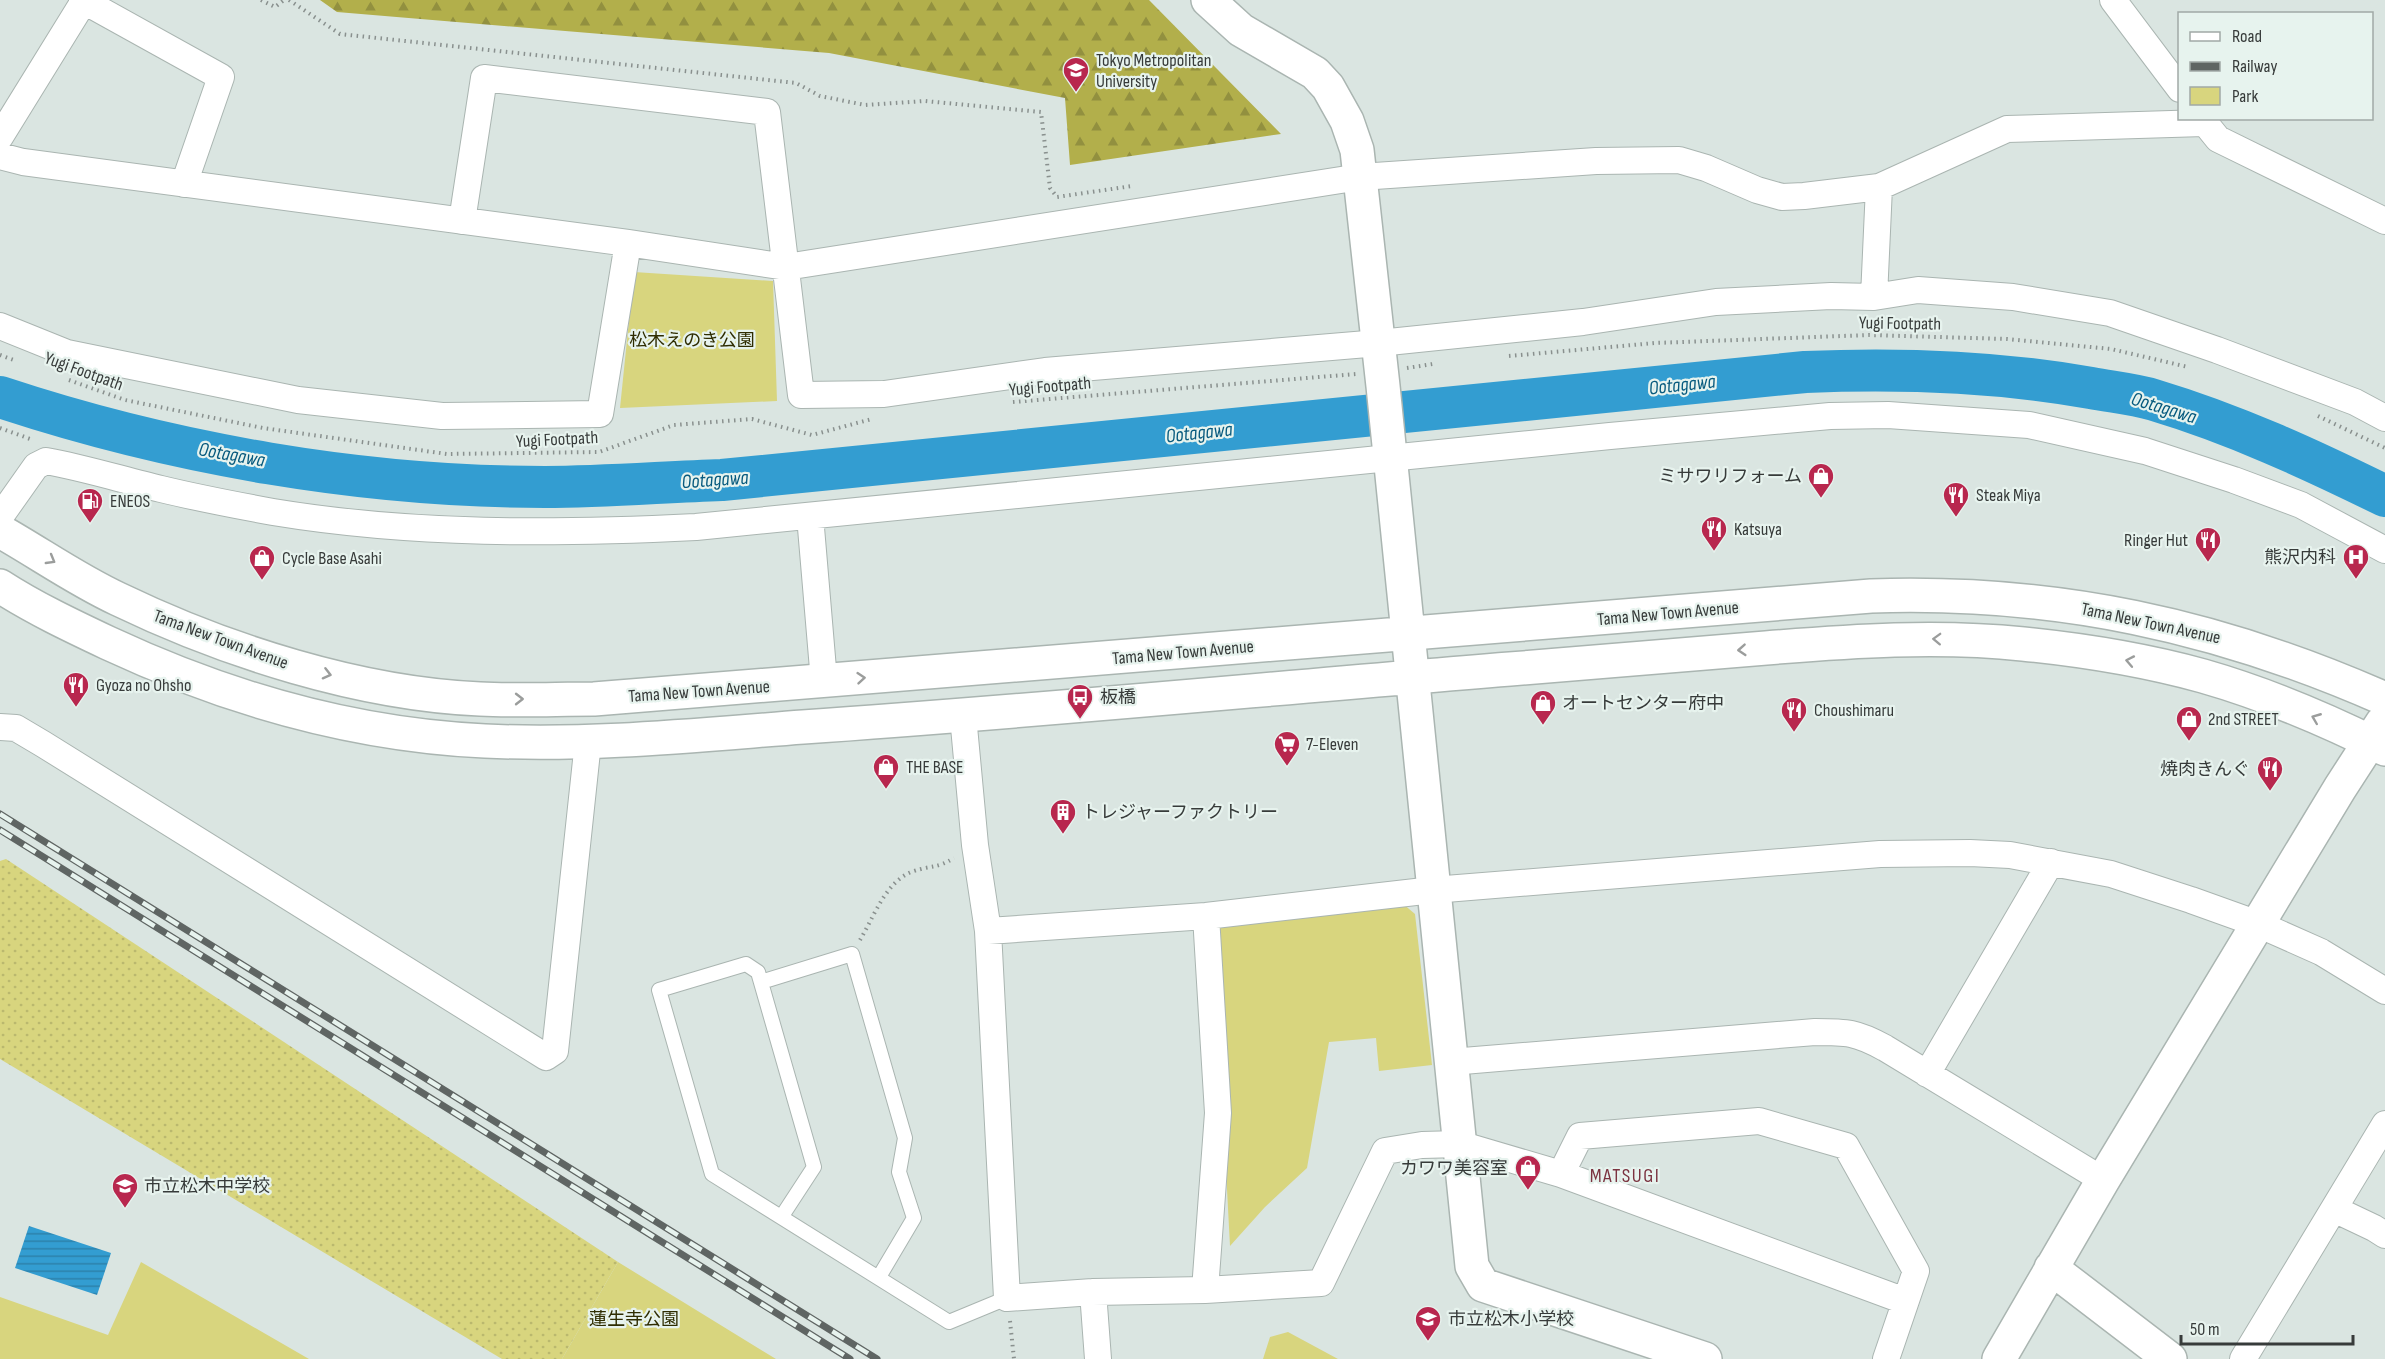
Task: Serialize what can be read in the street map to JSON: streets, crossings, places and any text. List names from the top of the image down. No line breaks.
{"streets":{"main road":["Tama New Town Avenue"],"path":["Yugi Footpath"]},"districts":["MATSUGI"],"water":["Ootagawa"],"parks":["松木えのき公園","蓮生寺公園"],"places":{"school or university":["Tokyo Metropolitan University","市立松木中学校","市立松木小学校"],"shop":["ミサワリフォーム","Cycle Base Asahi","オートセンター府中","2nd STREET","THE BASE","カワワ美容室"],"restaurant":["Steak Miya","Katsuya","Ringer Hut","Gyoza no Ohsho","Choushimaru","焼肉きんぐ"],"fuel station":["ENEOS"],"hospital":["熊沢内科"],"bus stop":["板橋"],"supermarket":["7-Eleven"],"building":["トレジャーファクトリー"]},"legend":["Road","Railway","Park"],"scale_bar":"50 m"}
